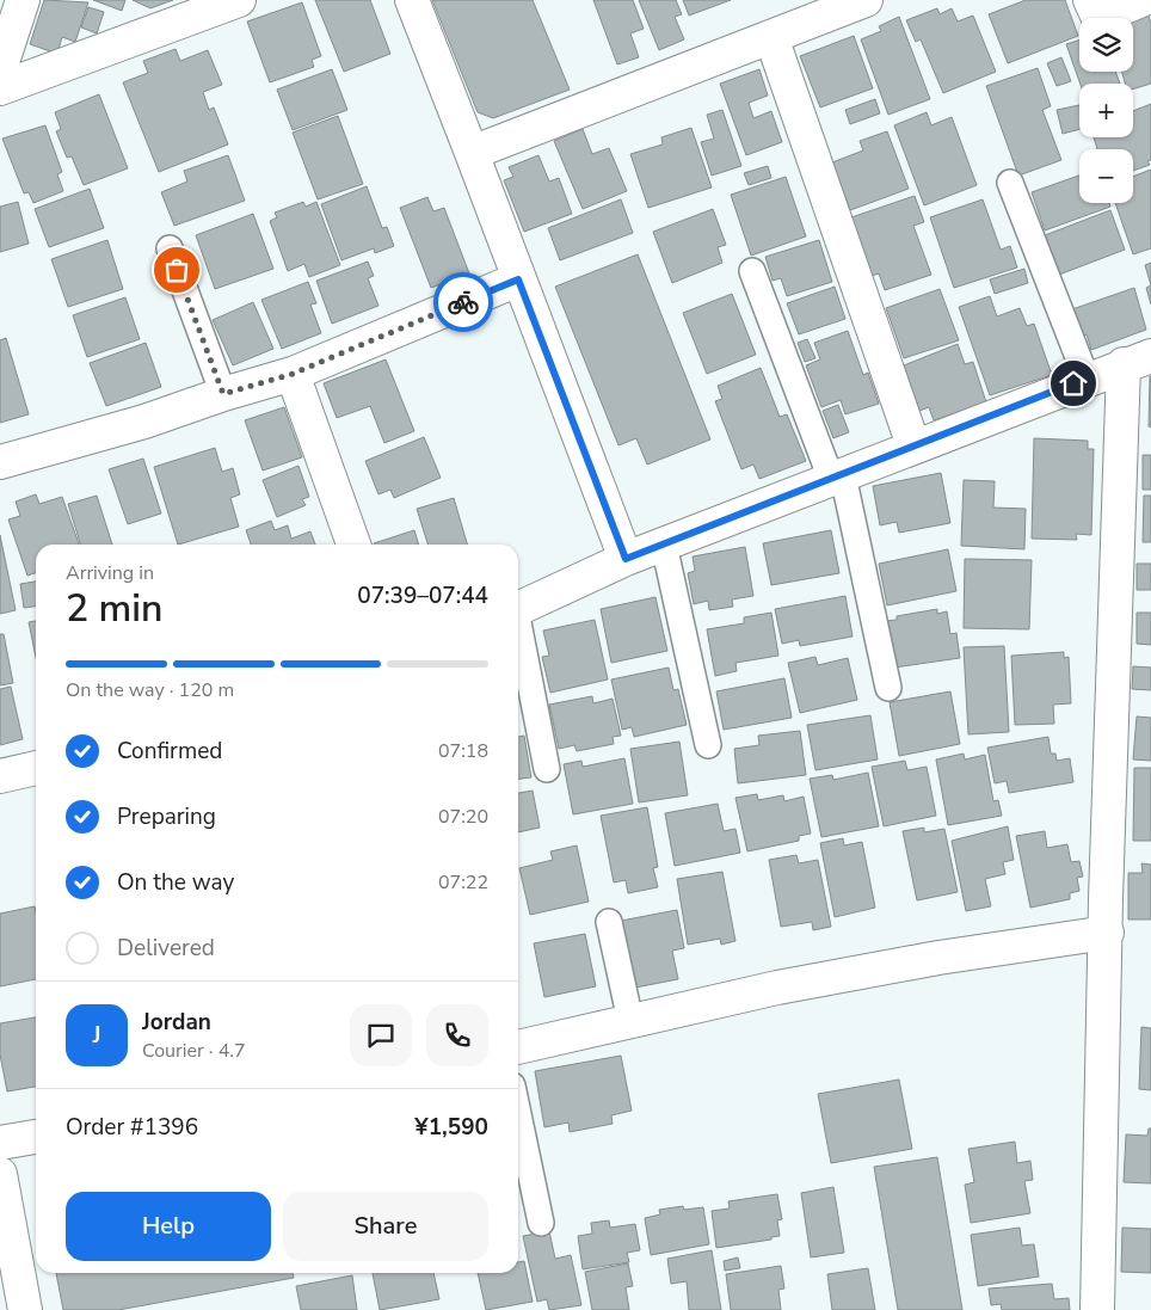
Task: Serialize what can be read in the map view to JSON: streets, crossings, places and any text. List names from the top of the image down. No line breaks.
{"page":{"map_buttons":["+","−"],"heading":["2 min","Arriving in","07:39–07:44"],"panel":["Jordan","Courier · 4.7","Order #1396","¥1,590"],"bar":"On the way · 120 m","list":[["Confirmed","07:18"],["Preparing","07:20"],["On the way","07:22"],"Delivered"],"round":"J","buttons":["Help","Share"]}}
